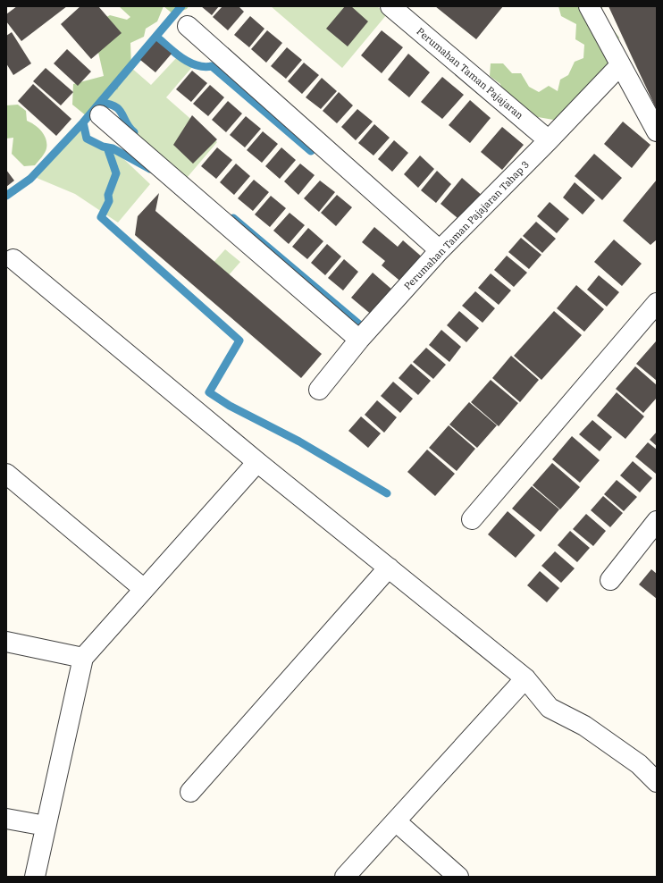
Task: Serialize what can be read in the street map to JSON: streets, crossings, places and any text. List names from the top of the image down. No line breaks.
{"streets":{"street":["Perumahan Taman Pajajaran","Perumahan Taman Pajajaran Tahap 3"]},"crossings":[["Perumahan Taman Pajajaran","Perumahan Taman Pajajaran Tahap 3"]]}
